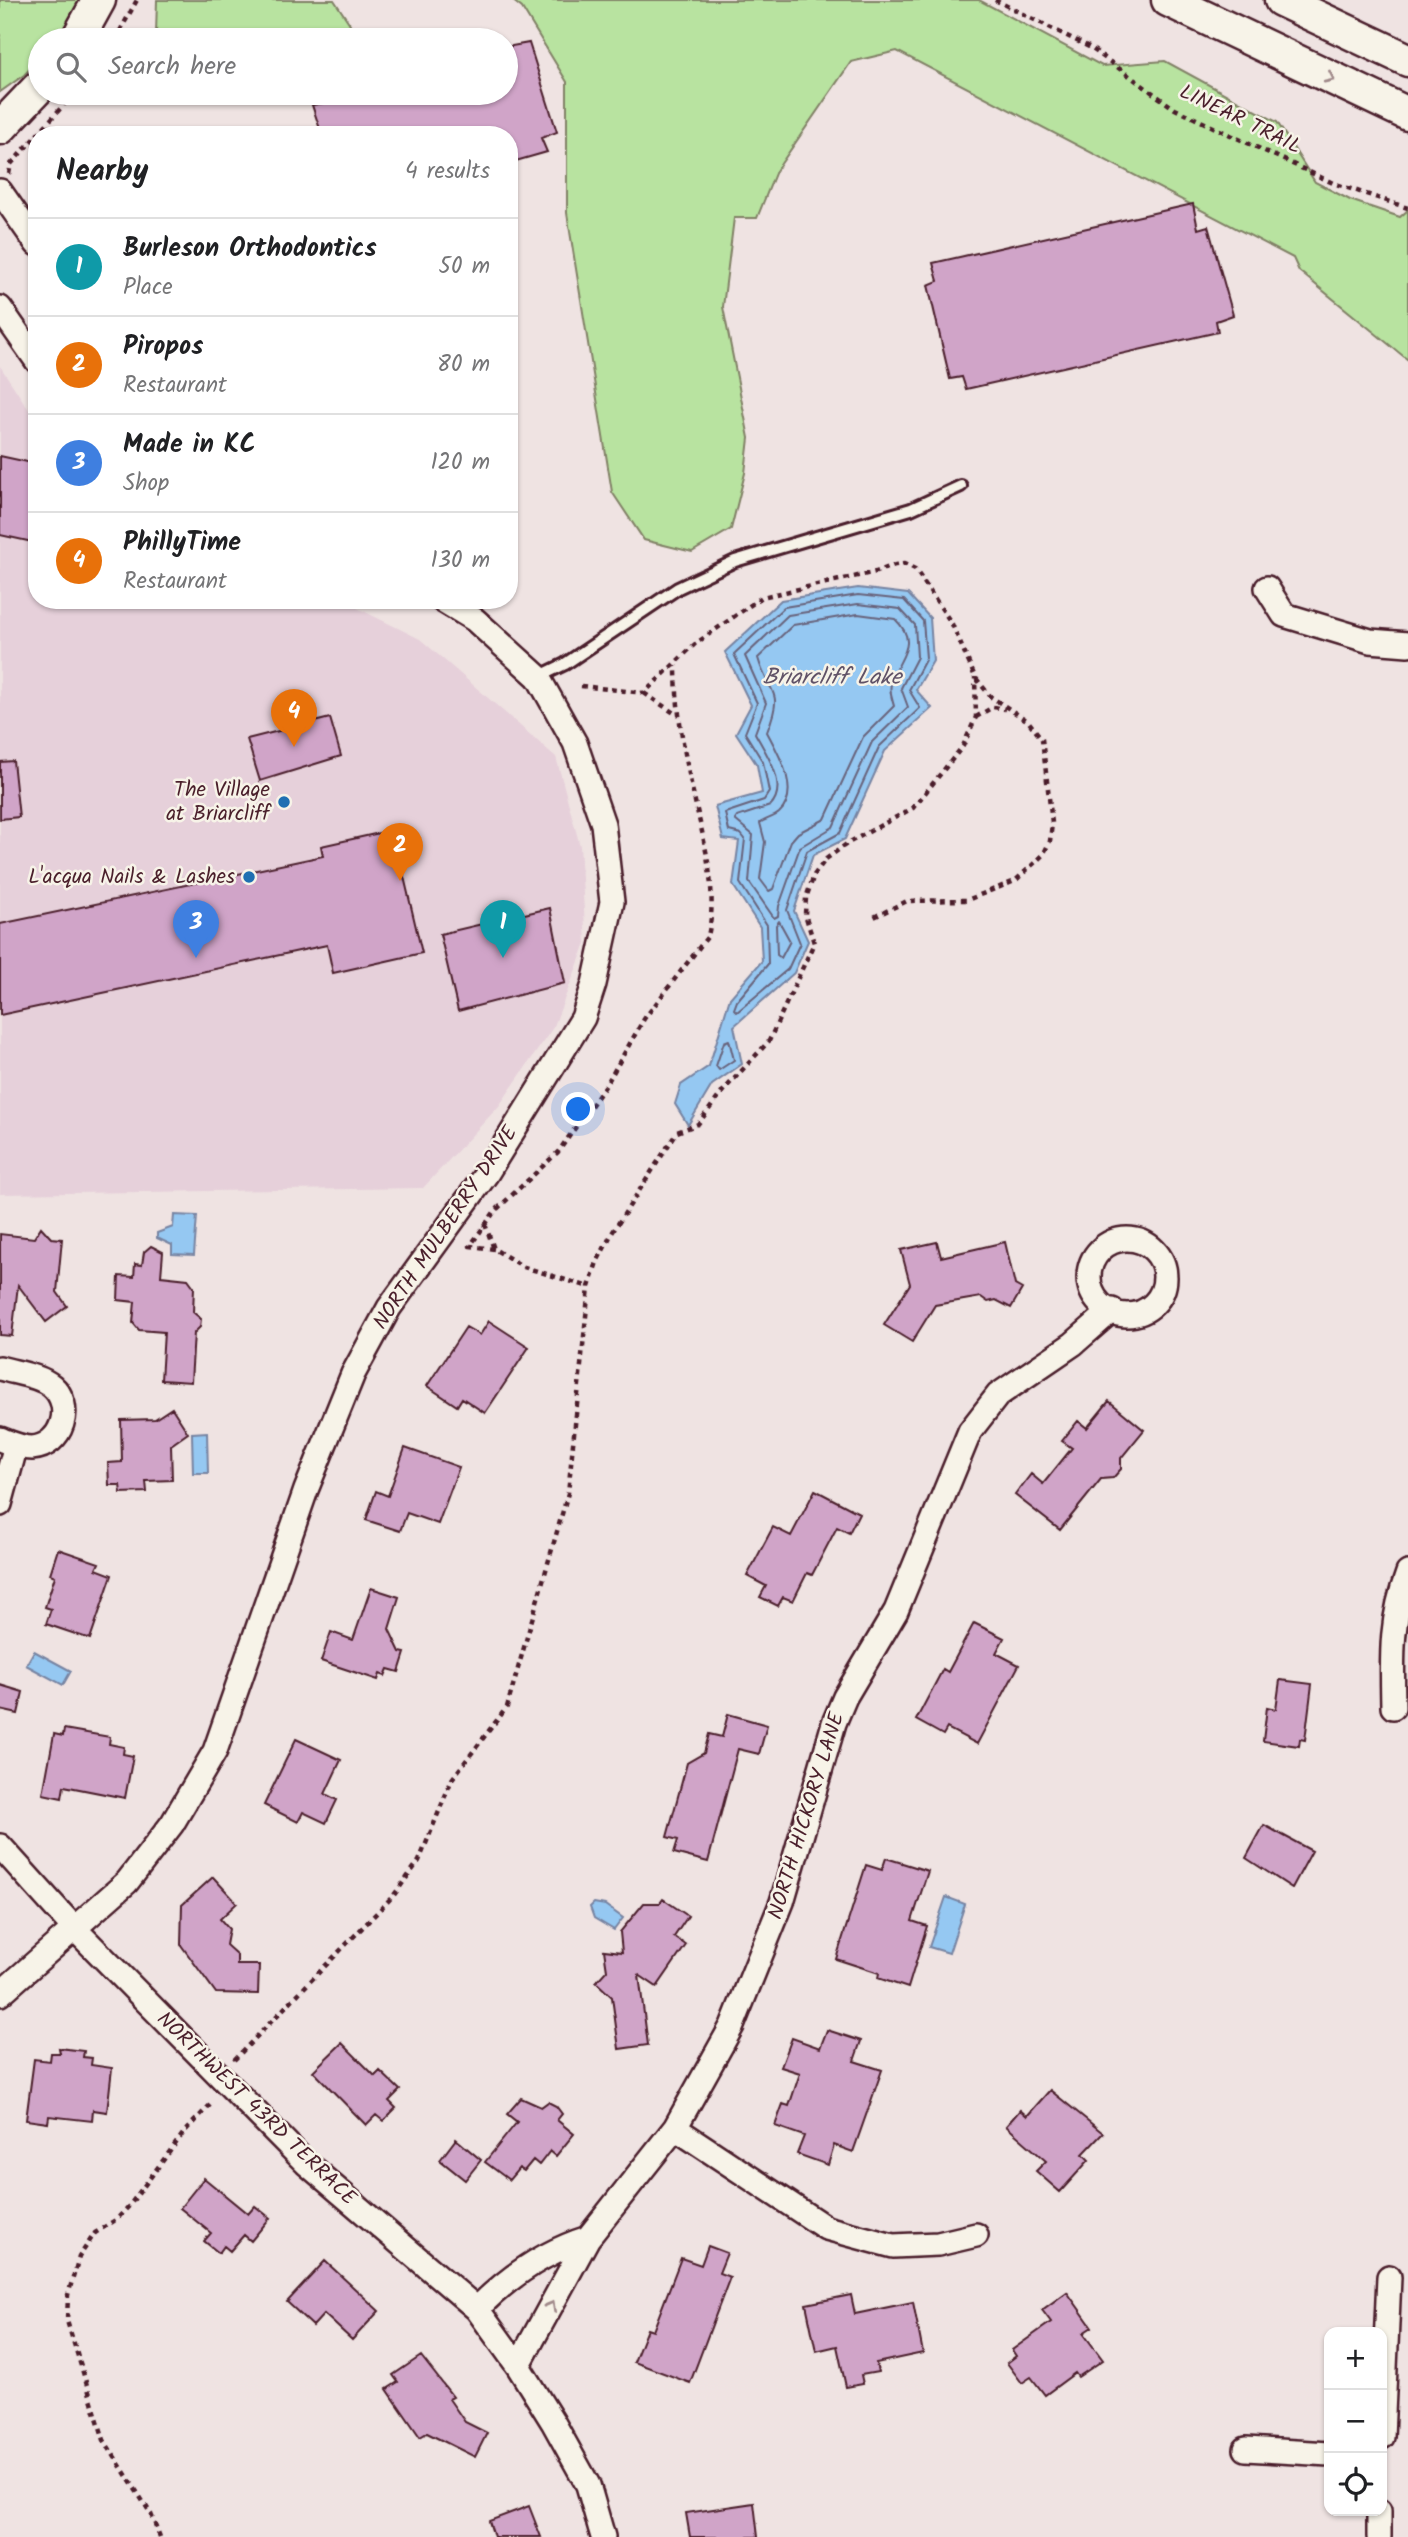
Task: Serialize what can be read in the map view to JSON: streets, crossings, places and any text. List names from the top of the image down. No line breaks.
{"streets":{"street":["NORTH MULBERRY DRIVE","NORTH HICKORY LANE","NORTHWEST 43RD TERRACE"],"path":["LINEAR TRAIL"]},"crossings":[["NORTH MULBERRY DRIVE","NORTHWEST 43RD TERRACE"],["NORTH HICKORY LANE","NORTHWEST 43RD TERRACE"]],"water":["Briarcliff Lake"],"places":["The Village at Briarcliff","L'acqua Nails & Lashes"],"page":{"search":"Search here","heading":["Nearby","4 results"],"list":[{"mark":"1","name":"Burleson Orthodontics","note":"Place","value":"50 m"},{"mark":"2","name":"Piropos","note":"Restaurant","value":"80 m"},{"mark":"3","name":"Made in KC","note":"Shop","value":"120 m"},{"mark":"4","name":"PhillyTime","note":"Restaurant","value":"130 m"}],"pins":["4","2","1","3"],"map_buttons":["+","−"]}}
